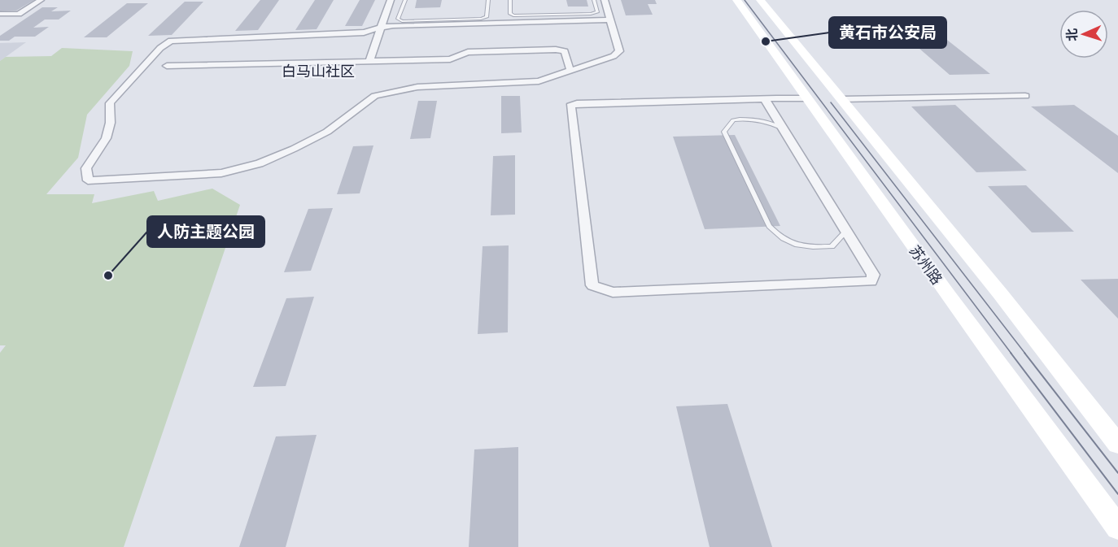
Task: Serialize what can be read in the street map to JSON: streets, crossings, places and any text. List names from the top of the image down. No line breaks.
{"streets":{"main road":["苏州路"]},"districts":["白马山社区"],"places":["黄石市公安局","人防主题公园"],"north":"left"}
